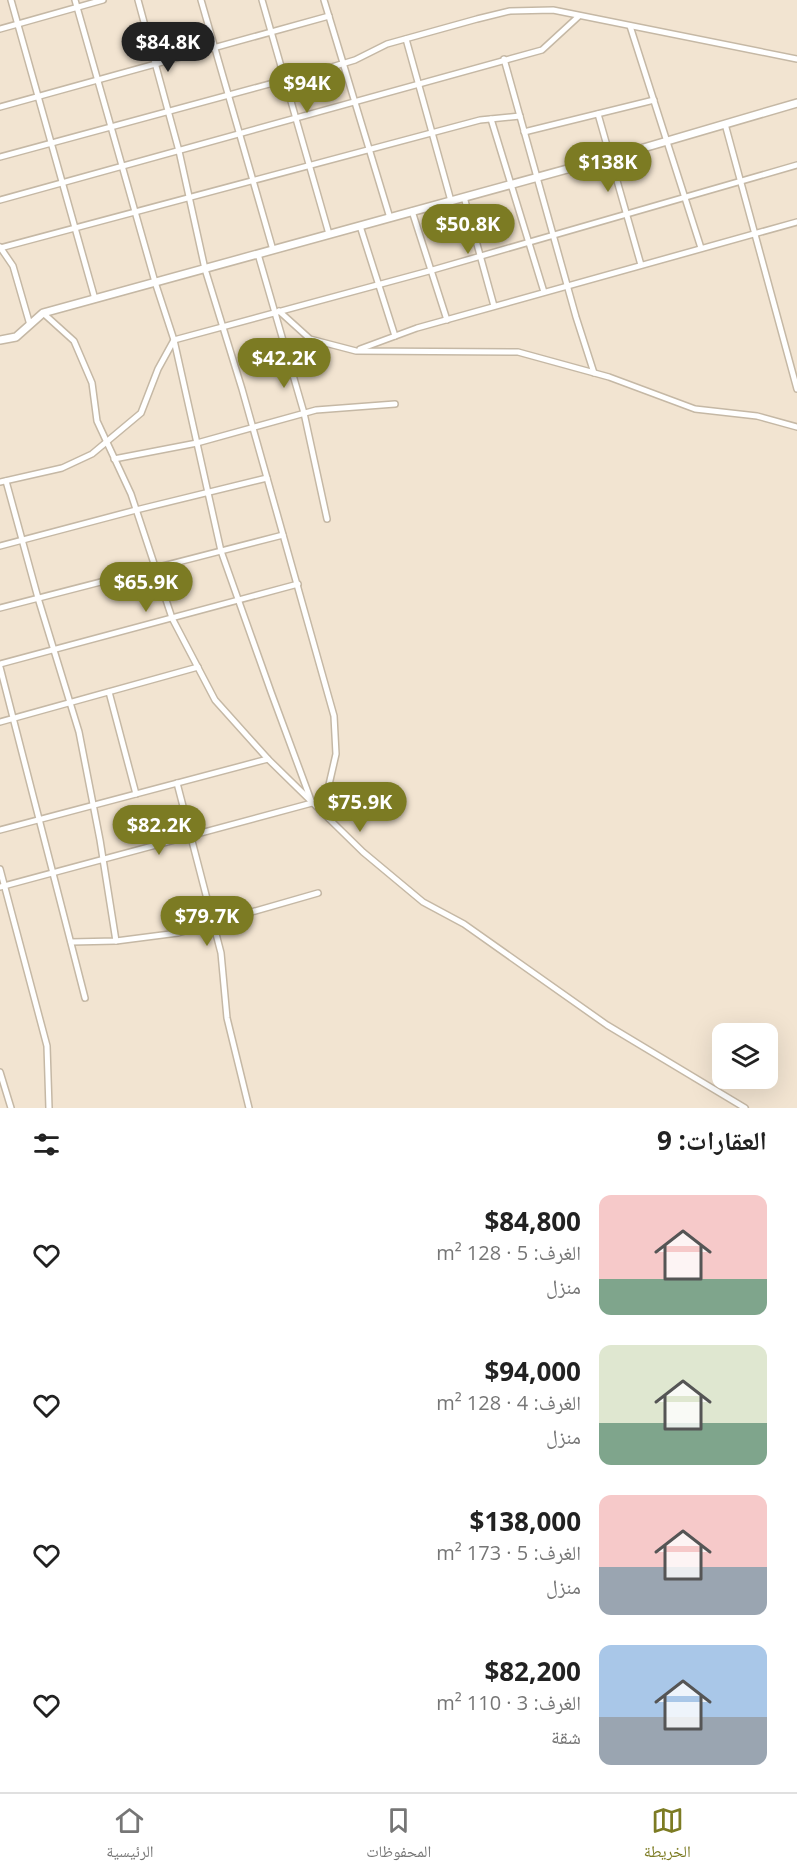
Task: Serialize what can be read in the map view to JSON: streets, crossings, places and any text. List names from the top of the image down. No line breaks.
{"page":{"price":["$84.8K","$94K","$138K","$50.8K","$42.2K","$65.9K","$75.9K","$82.2K","$79.7K"],"heading":"العقارات: 9","list":[{"name":"$84,800","note":"الغرف: 5 · 128 m² · منزل"},{"name":"$94,000","note":"الغرف: 4 · 128 m² · منزل"},{"name":"$138,000","note":"الغرف: 5 · 173 m² · منزل"},{"name":"$82,200","note":"الغرف: 3 · 110 m² · شقة"}],"tabs":["الخريطة","المحفوظات","الرئيسية"]}}
